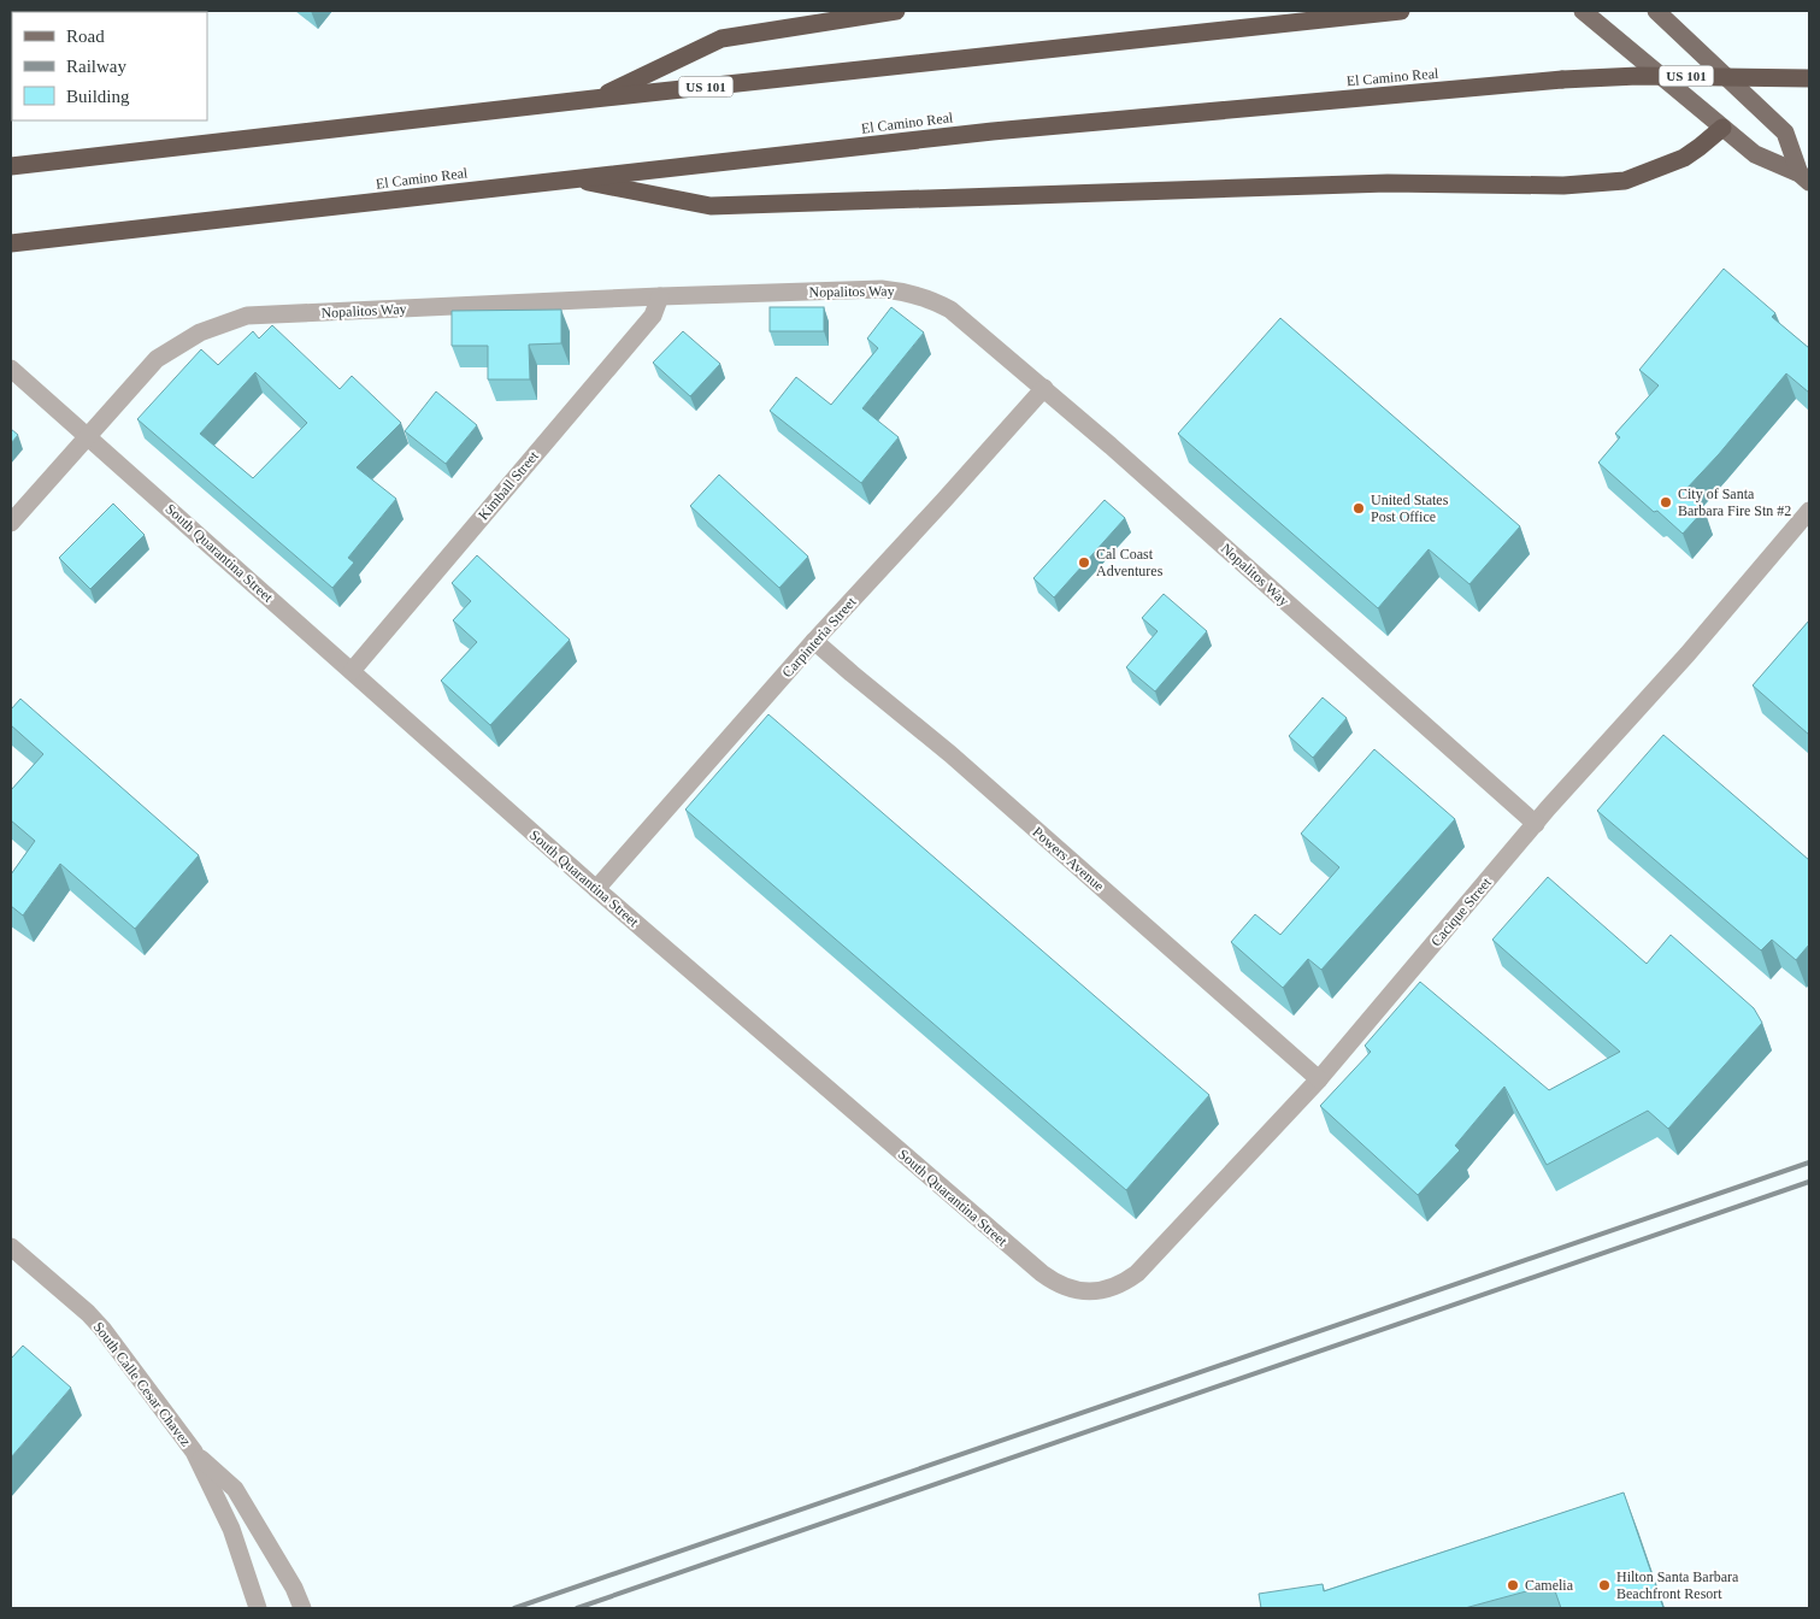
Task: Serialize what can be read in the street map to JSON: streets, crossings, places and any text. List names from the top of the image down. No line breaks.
{"streets":{"highway":["US 101","El Camino Real"],"street":["Nopalitos Way","Kimball Street","South Quarantina Street","Carpinteria Street","Powers Avenue","Cacique Street","South Calle Cesar Chavez"]},"crossings":[["Nopalitos Way","Kimball Street"],["Nopalitos Way","South Quarantina Street"],["Nopalitos Way","Carpinteria Street"],["Nopalitos Way","Cacique Street"],["Kimball Street","South Quarantina Street"],["South Quarantina Street","Carpinteria Street"],["South Quarantina Street","Cacique Street"],["Carpinteria Street","Powers Avenue"],["Powers Avenue","Cacique Street"]],"places":["City of Santa Barbara Fire Stn #2","United States Post Office","Cal Coast Adventures","Camelia","Hilton Santa Barbara Beachfront Resort"],"legend":["Road","Railway","Building"]}
